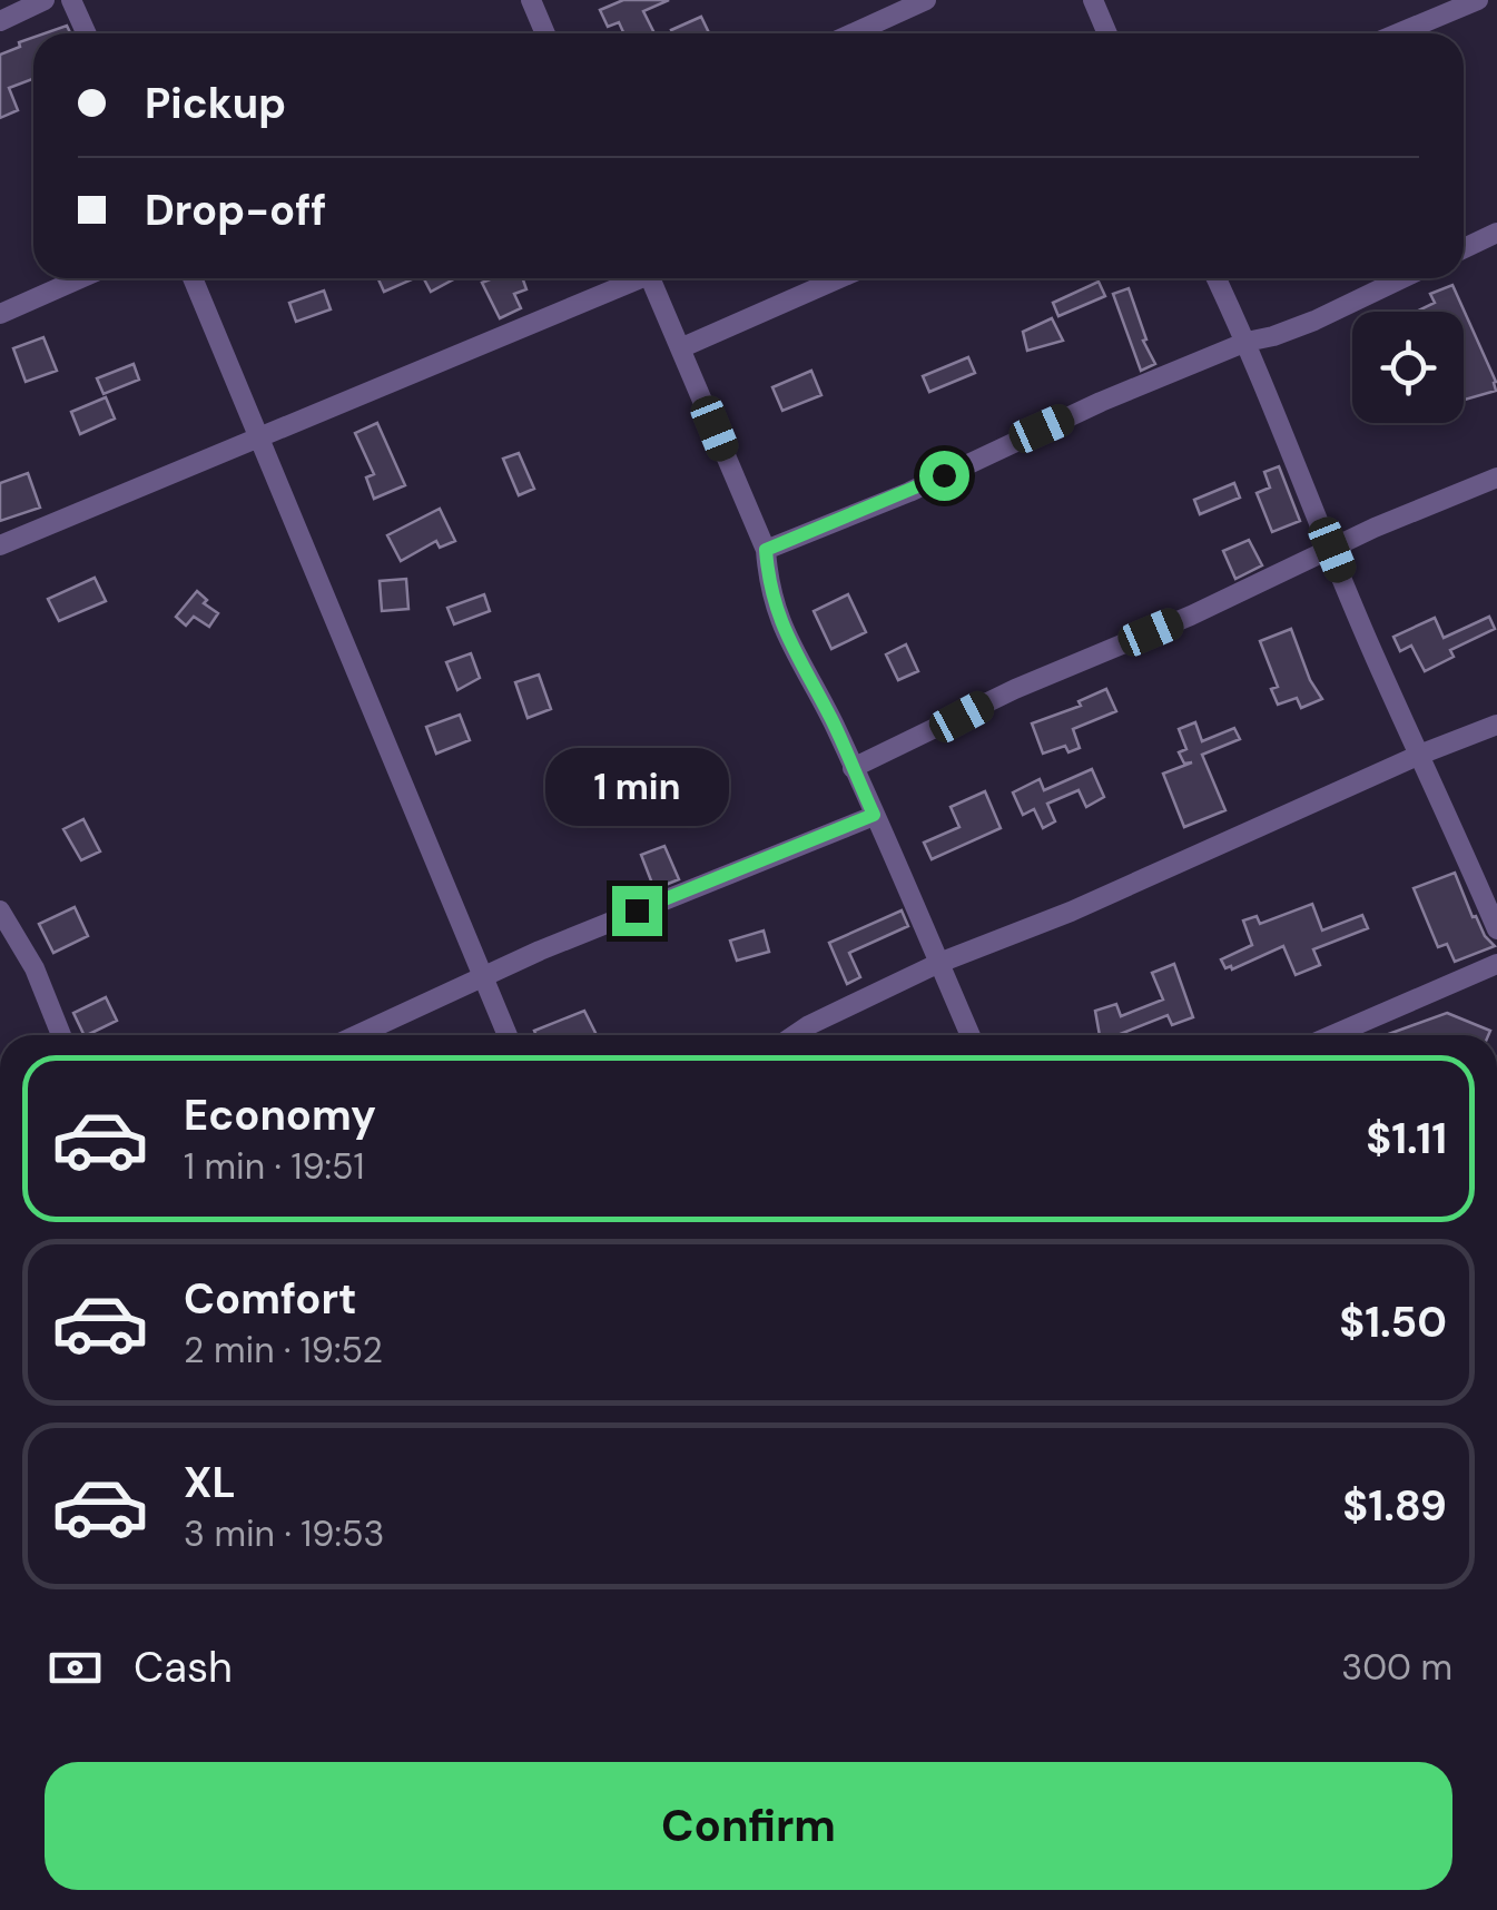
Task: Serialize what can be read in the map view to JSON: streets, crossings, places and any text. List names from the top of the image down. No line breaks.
{"page":{"banner":["Pickup","Drop-off"],"bubble":"1 min","list":[{"name":"Economy","note":"1 min · 19:51","value":"$1.11"},{"name":"Comfort","note":"2 min · 19:52","value":"$1.50"},{"name":"XL","note":"3 min · 19:53","value":"$1.89"}],"pay":["Cash","300 m"],"buttons":"Confirm"}}
